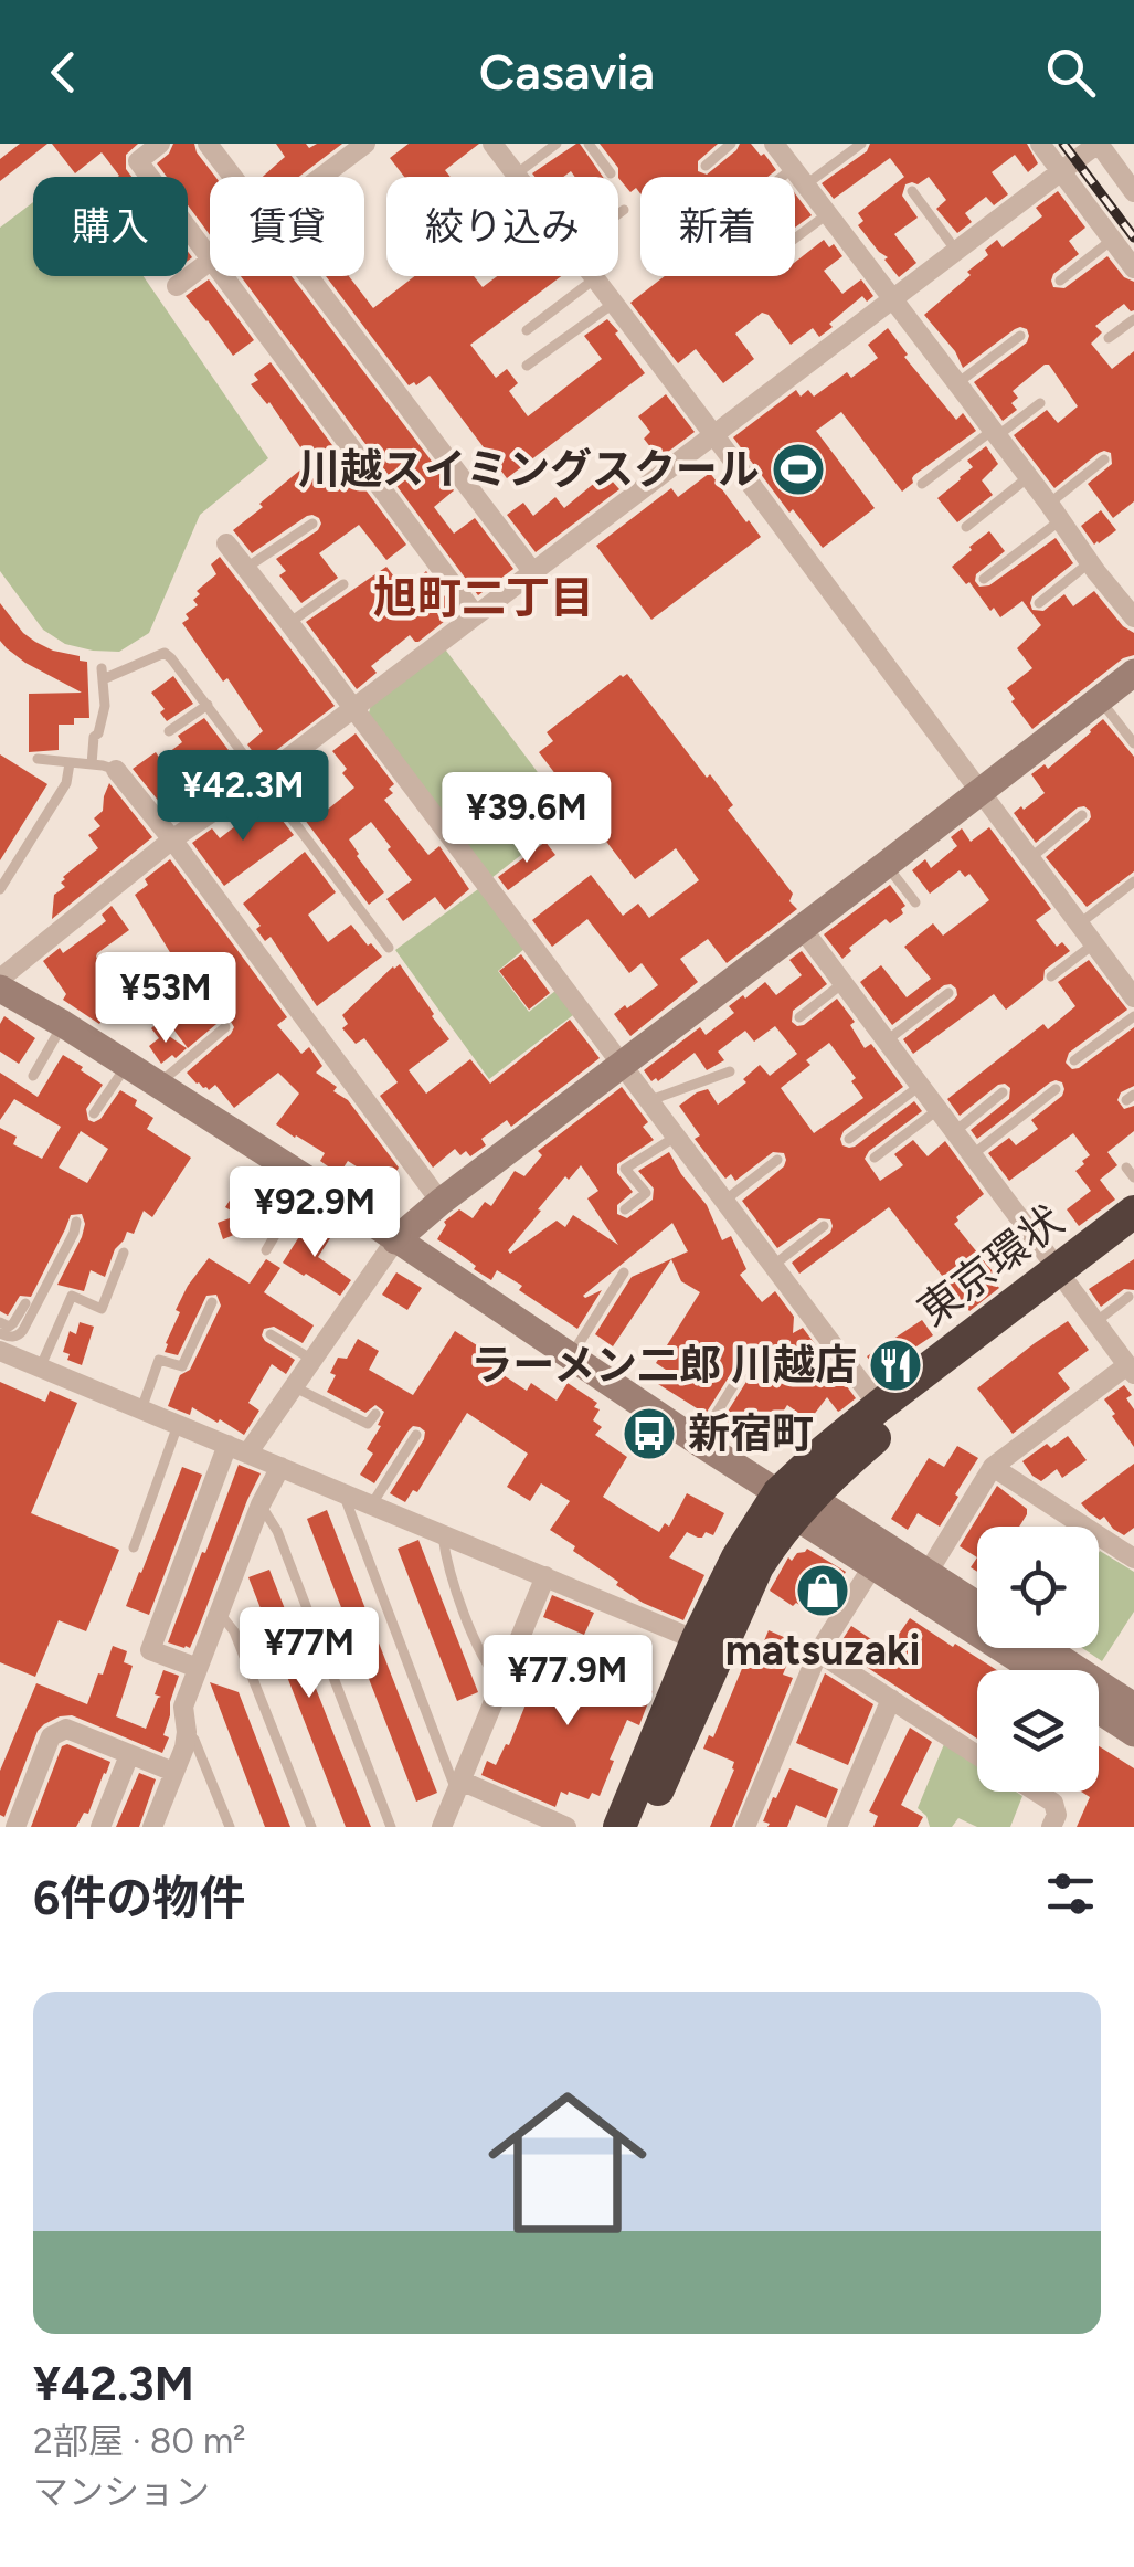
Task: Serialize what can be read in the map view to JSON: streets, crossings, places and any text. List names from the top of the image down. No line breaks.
{"streets":{"highway":["東京環状"]},"districts":["旭町二丁目"],"places":{"sports":["川越スイミングスクール"],"restaurant":["ラーメン二郎 川越店"],"bus stop":["新宿町"],"shop":["matsuzaki"]},"page":{"header":"Casavia","chip":["購入","賃貸","絞り込み","新着"],"price":["¥42.3M","¥39.6M","¥53M","¥92.9M","¥77M","¥77.9M"],"heading":"6件の物件","list":[{"name":"¥42.3M","note":"2部屋 · 80 m² · マンション"}]}}
